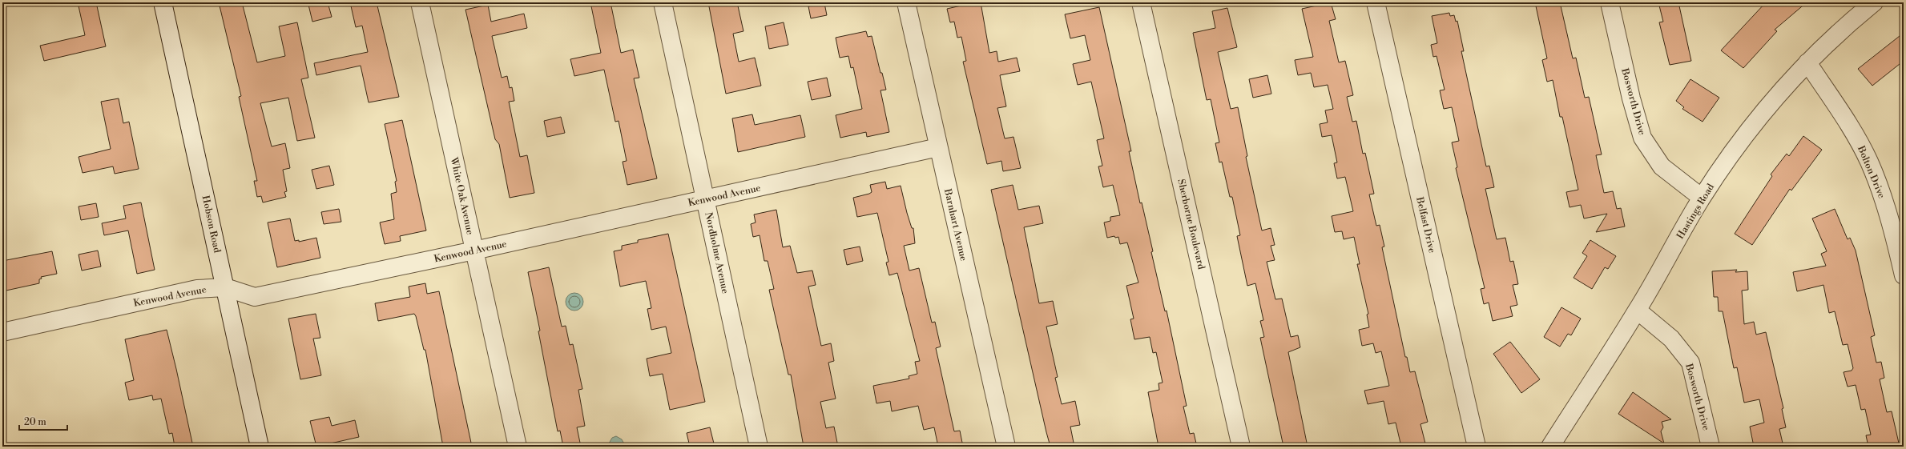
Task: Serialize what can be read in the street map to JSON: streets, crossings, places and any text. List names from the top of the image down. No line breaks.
{"streets":{"street":["Bosworth Drive","Bolton Drive","Kenwood Avenue","White Oak Avenue","Hastings Road","Hobson Road","Sherborne Boulevard","Barnhart Avenue","Belfast Drive","Nordholme Avenue"]},"crossings":[["Bosworth Drive","Hastings Road"],["Bolton Drive","Hastings Road"],["Kenwood Avenue","White Oak Avenue"],["Kenwood Avenue","Hobson Road"],["Kenwood Avenue","Barnhart Avenue"],["Kenwood Avenue","Nordholme Avenue"]],"scale_bar":"20 m"}
